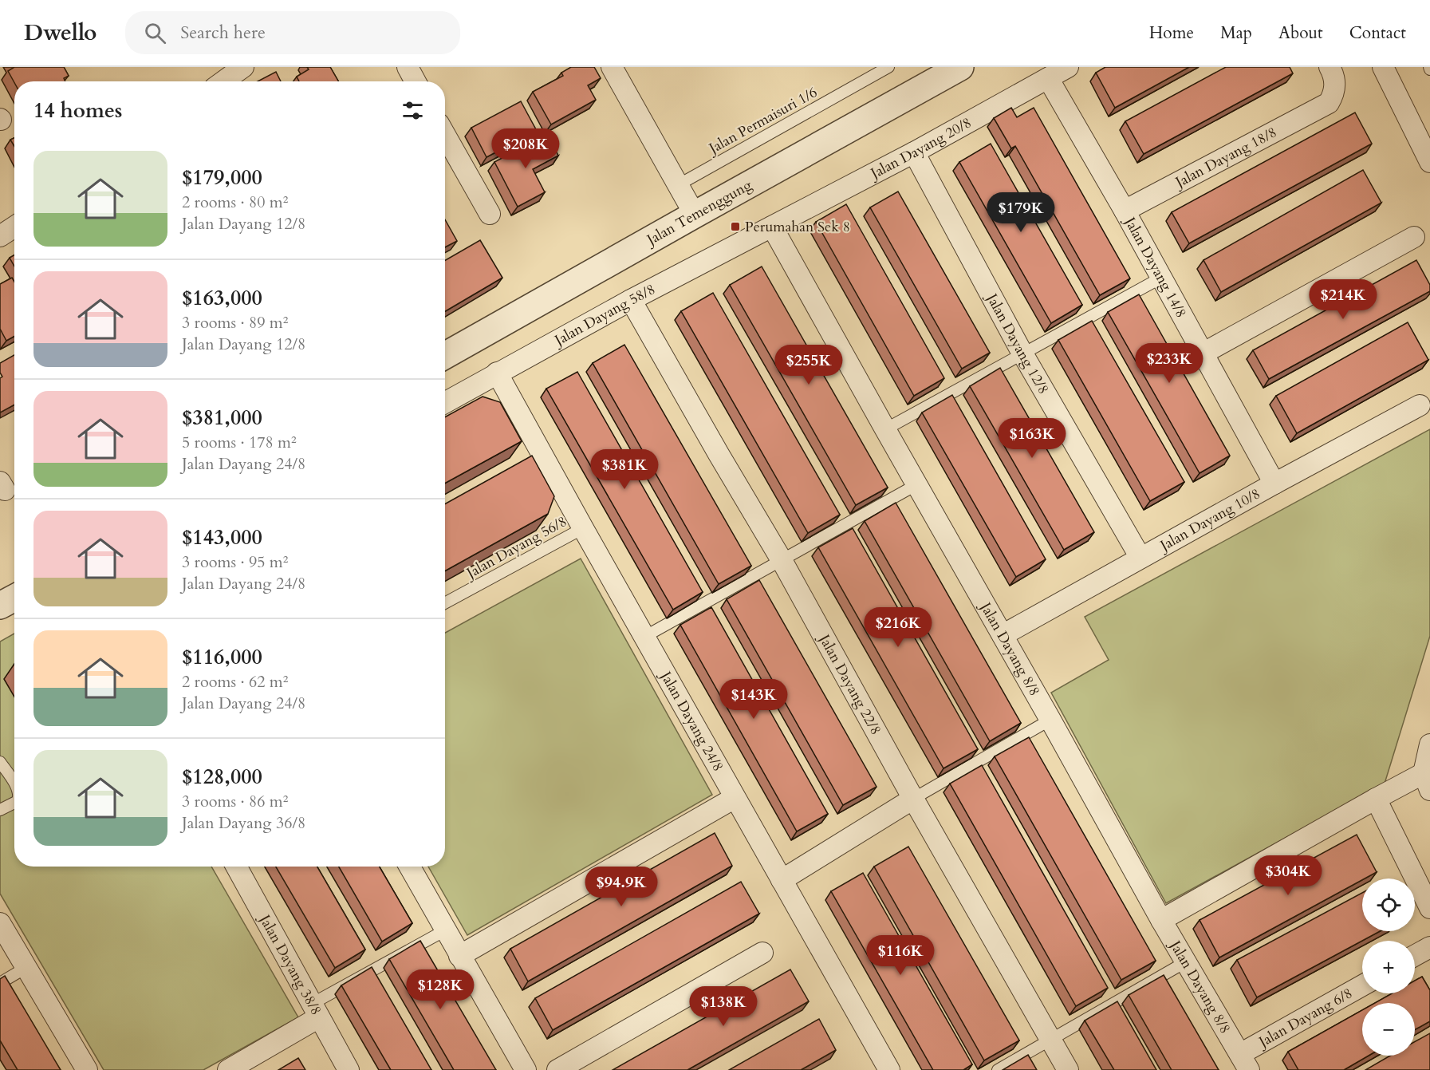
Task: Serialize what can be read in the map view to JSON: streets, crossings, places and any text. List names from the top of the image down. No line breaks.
{"streets":{"street":["Jalan Dayang 20/8","Jalan Dayang 18/8","Jalan Temenggung","Jalan Dayang 14/8","Jalan Dayang 58/8","Jalan Dayang 12/8","Jalan Dayang 10/8","Jalan Dayang 8/8","Jalan Dayang 22/8","Jalan Dayang 24/8","Jalan Dayang 38/8","Jalan Dayang 6/8"],"lane":["Jalan Permaisuri 1/6","Jalan Dayang 56/8"]},"crossings":[["Jalan Dayang 20/8","Jalan Dayang 14/8"],["Jalan Dayang 20/8","Jalan Dayang 58/8"],["Jalan Dayang 20/8","Jalan Dayang 12/8"],["Jalan Dayang 20/8","Jalan Dayang 8/8"],["Jalan Dayang 18/8","Jalan Dayang 14/8"],["Jalan Dayang 14/8","Jalan Dayang 10/8"],["Jalan Dayang 58/8","Jalan Dayang 8/8"],["Jalan Dayang 58/8","Jalan Dayang 22/8"],["Jalan Dayang 58/8","Jalan Dayang 24/8"],["Jalan Dayang 12/8","Jalan Dayang 10/8"],["Jalan Dayang 10/8","Jalan Dayang 8/8"],["Jalan Dayang 56/8","Jalan Dayang 24/8"],["Jalan Dayang 8/8","Jalan Dayang 6/8"]],"places":{"transit":["Perumahan Sek 8"]},"page":{"header":"Dwello","search":"Search here","nav":["Home","Map","About","Contact"],"heading":"14 homes","price":["$208K","$179K","$214K","$233K","$255K","$163K","$381K","$216K","$143K","$304K","$94.9K","$116K","$128K","$138K"],"list":[{"name":"$179,000","note":"2 rooms · 80 m² · Jalan Dayang 12/8"},{"name":"$163,000","note":"3 rooms · 89 m² · Jalan Dayang 12/8"},{"name":"$381,000","note":"5 rooms · 178 m² · Jalan Dayang 24/8"},{"name":"$143,000","note":"3 rooms · 95 m² · Jalan Dayang 24/8"},{"name":"$116,000","note":"2 rooms · 62 m² · Jalan Dayang 24/8"},{"name":"$128,000","note":"3 rooms · 86 m² · Jalan Dayang 36/8"}],"map_buttons":["+","−"]}}
